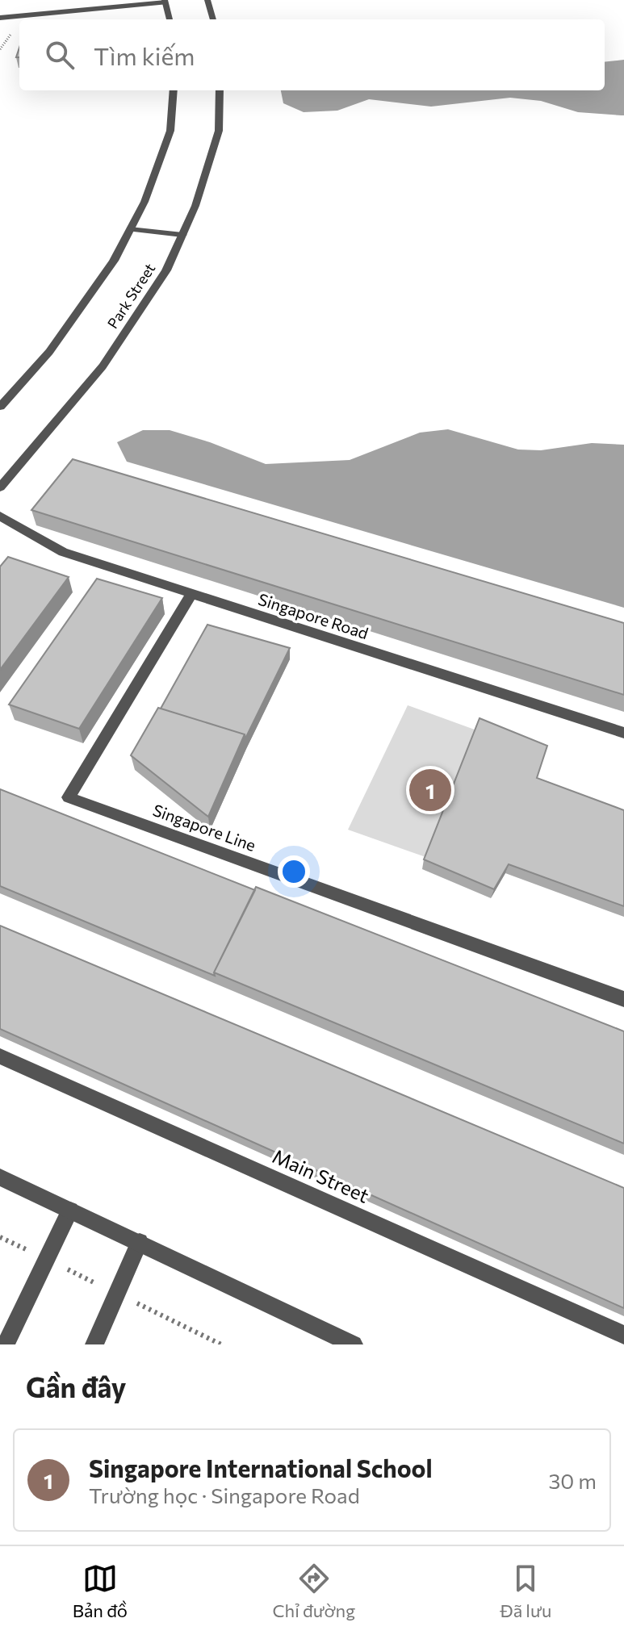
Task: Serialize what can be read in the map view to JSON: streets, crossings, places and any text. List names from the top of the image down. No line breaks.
{"streets":{"street":["Park Street","Singapore Road","Singapore Line","Main Street"]},"crossings":[["Singapore Road","Singapore Line"]],"page":{"search":"Tìm kiếm","pins":"1","heading":"Gần đây","list":[{"mark":"1","name":"Singapore International School","note":"Trường học · Singapore Road","value":"30 m"}],"nav":["Bản đồ","Chỉ đường","Đã lưu"]}}
